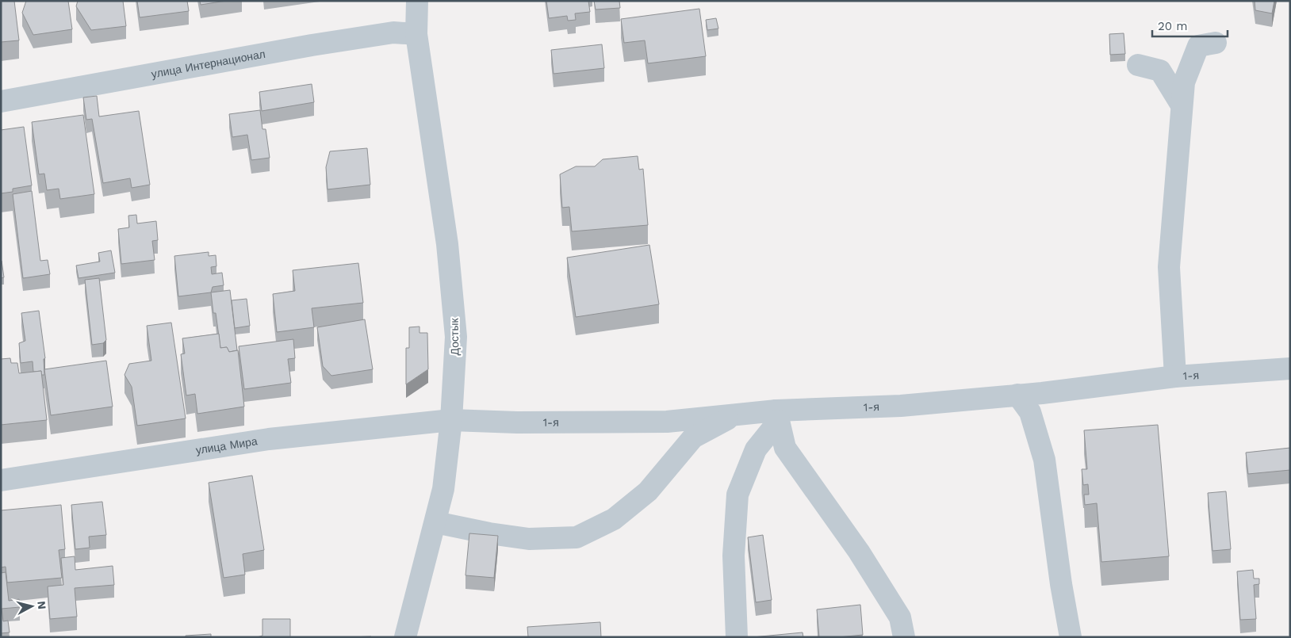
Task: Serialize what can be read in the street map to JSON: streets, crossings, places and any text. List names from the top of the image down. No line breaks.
{"streets":{"street":["улица Интернационал","Достык","1-я","улица Мира"]},"crossings":[["улица Интернационал","Достык"],["Достык","1-я"],["Достык","улица Мира"],["1-я","улица Мира"]],"scale_bar":"20 m","north":"right"}
